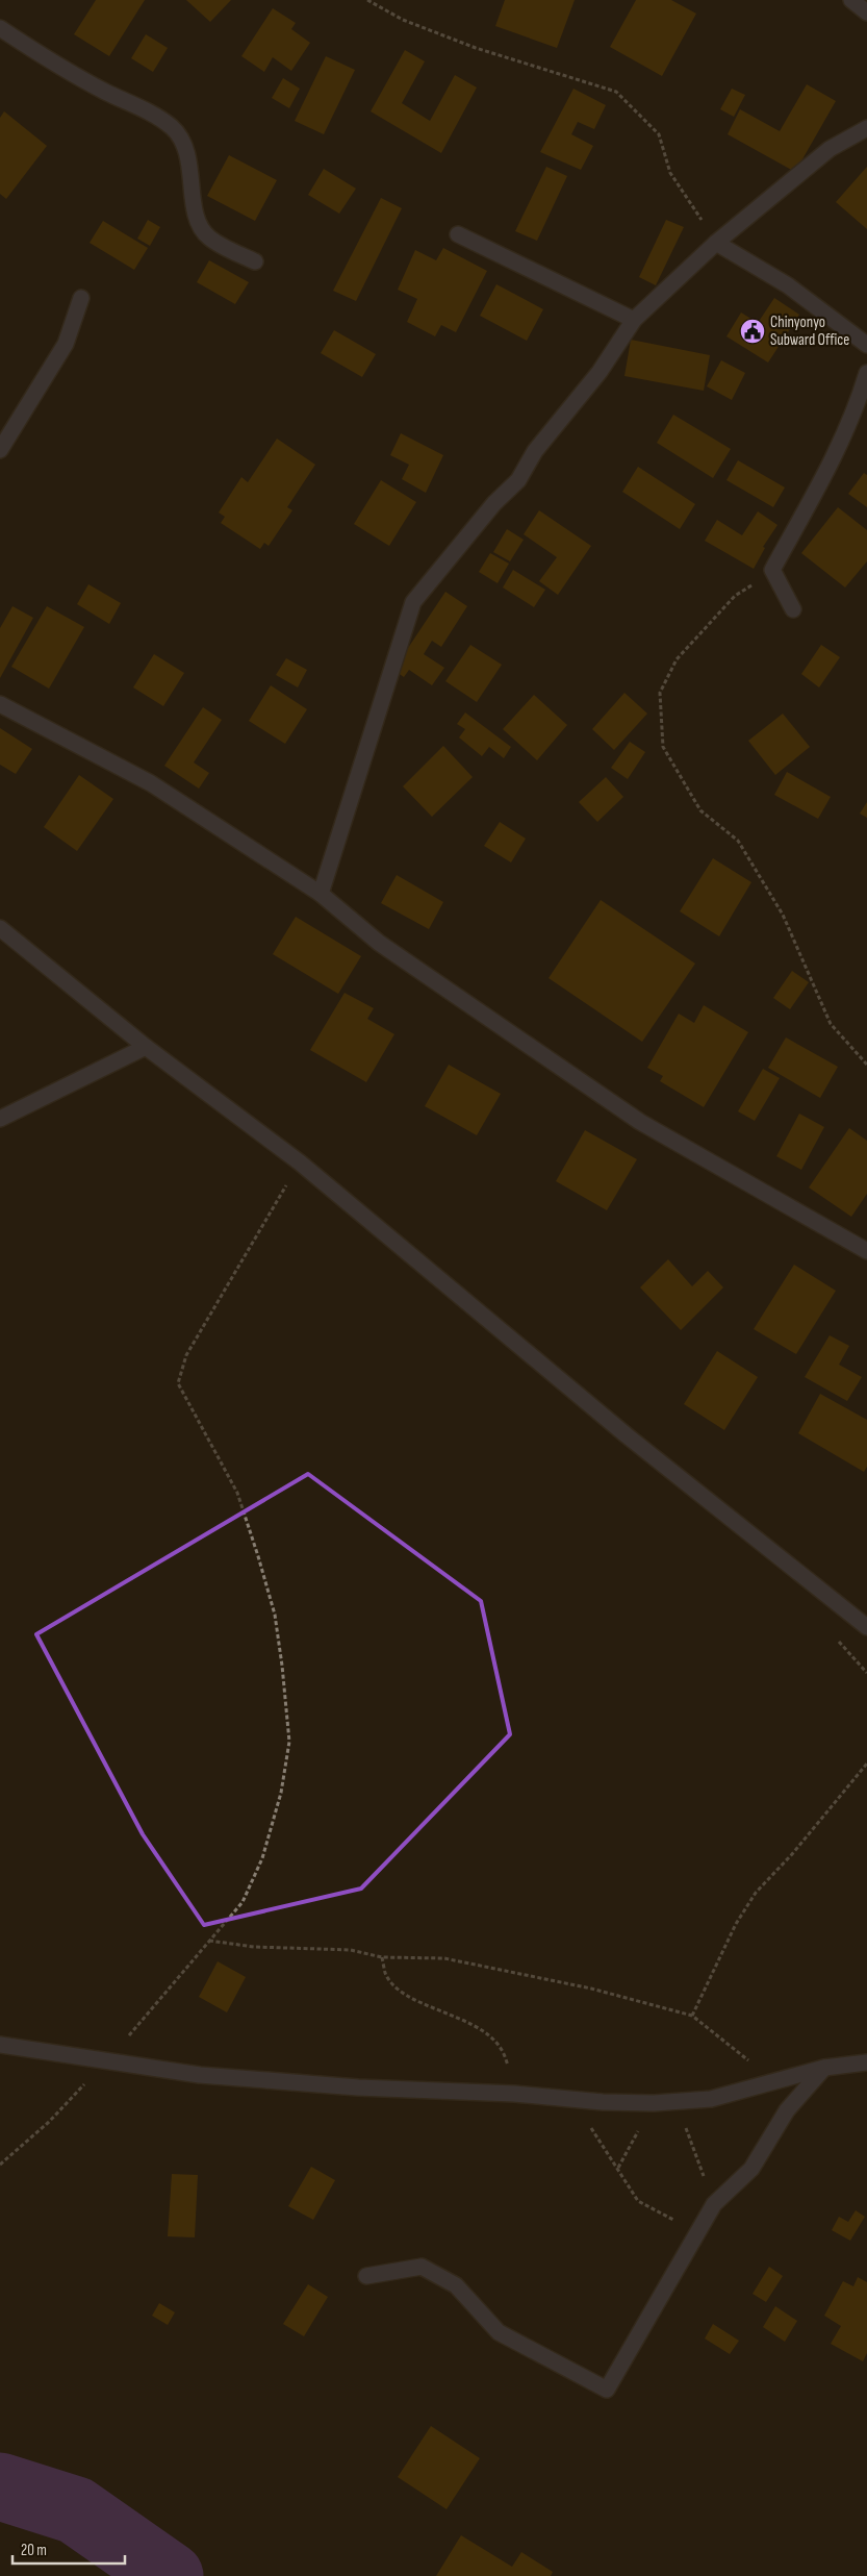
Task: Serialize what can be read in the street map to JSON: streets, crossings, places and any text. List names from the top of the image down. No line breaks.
{"places":{"public building":["Chinyonyo Subward Office"]},"scale_bar":"20 m"}
